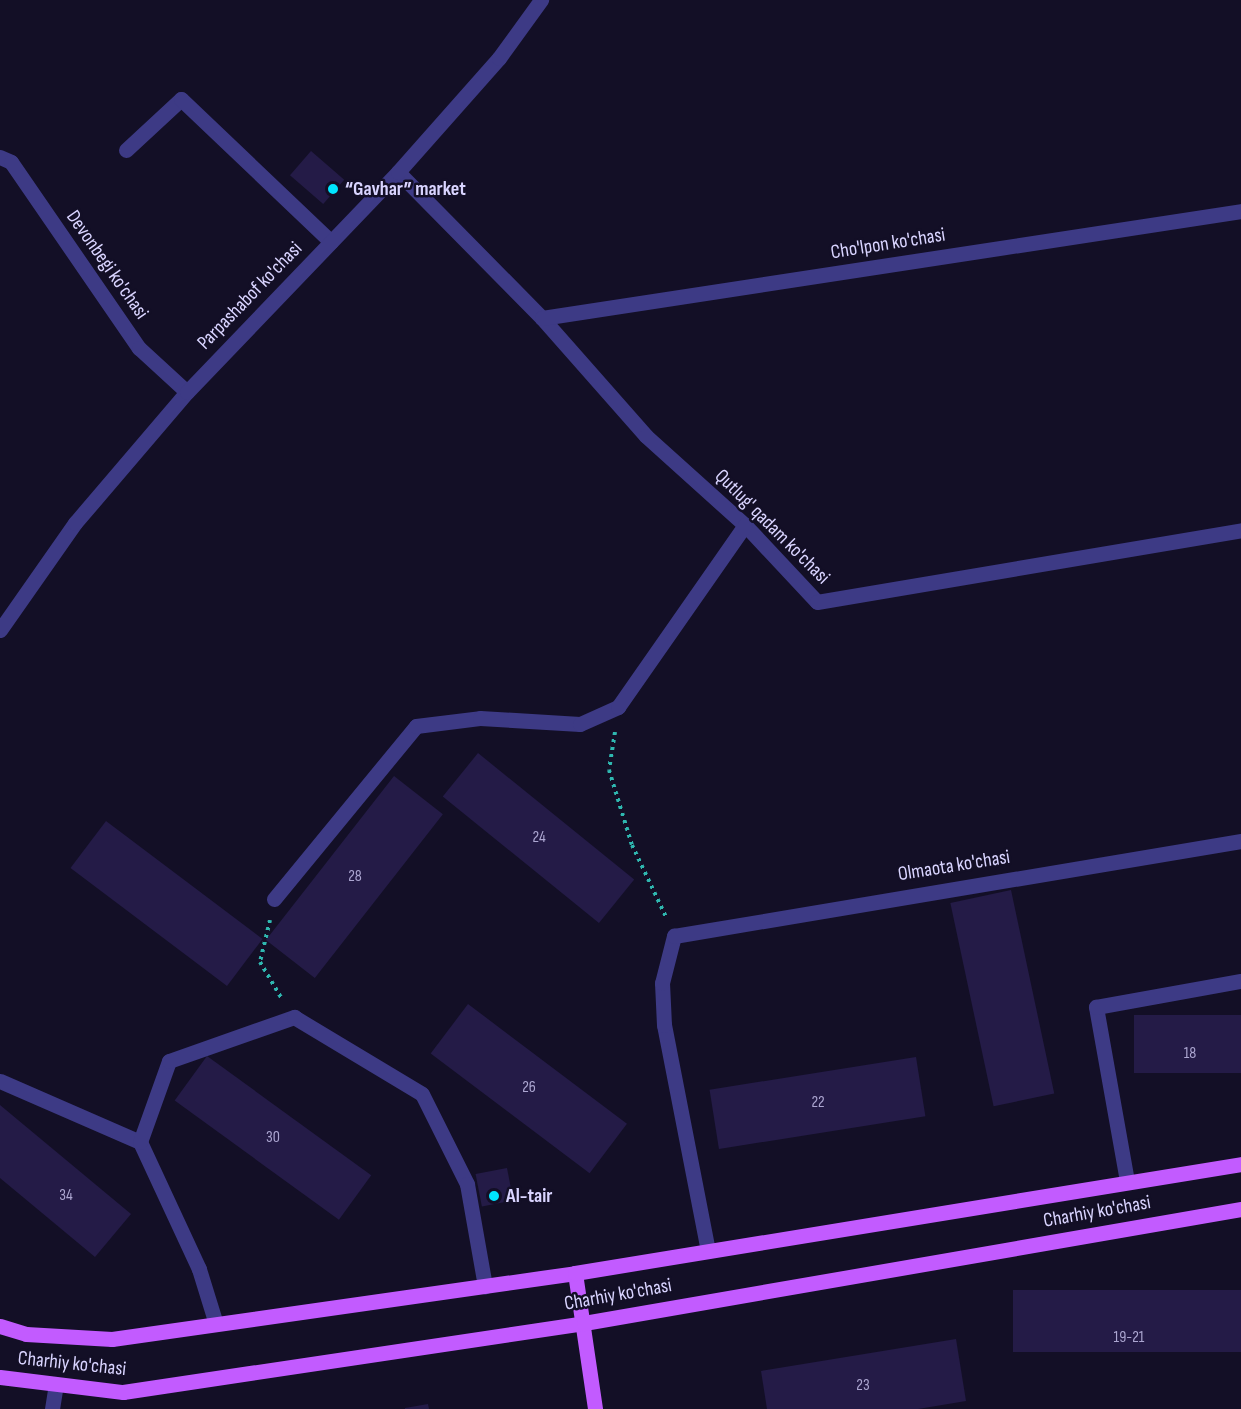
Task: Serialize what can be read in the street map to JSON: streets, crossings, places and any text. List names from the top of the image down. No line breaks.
{"streets":{"main road":["Charhiy ko'chasi"],"street":["Cho'lpon ko'chasi","Devonbegi ko'chasi","Parpashabof ko'chasi","Qutlug' qadam ko'chasi","Olmaota ko'chasi"]},"crossings":[["Cho'lpon ko'chasi","Qutlug' qadam ko'chasi"],["Devonbegi ko'chasi","Parpashabof ko'chasi"],["Parpashabof ko'chasi","Qutlug' qadam ko'chasi"]],"places":["“Gavhar” market","Al-tair"],"house_numbers":["24","28","18","26","22","30","34","19-21","23"]}
